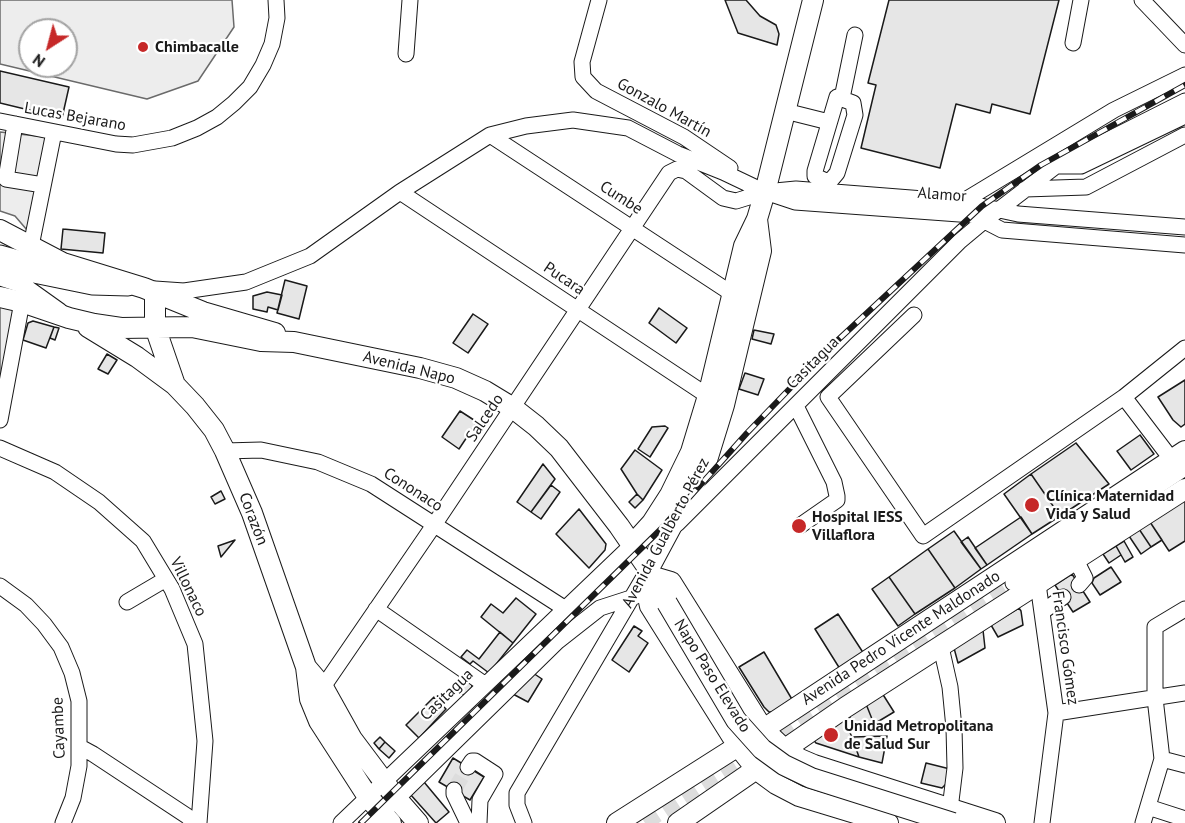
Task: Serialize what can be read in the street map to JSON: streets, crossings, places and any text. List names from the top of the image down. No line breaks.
{"streets":{"main road":["Avenida Napo","Corazón","Avenida Gualberto Pérez","Avenida Pedro Vicente Maldonado","Napo Paso Elevado"],"street":["Gonzalo Martín","Lucas Bejarano","Alamor","Cumbe","Pucara","Casitagua","Salcedo","Cononaco","Villonaco","Francisco Gómez","Cayambe"]},"crossings":[["Gonzalo Martín","Alamor"],["Gonzalo Martín","Avenida Gualberto Pérez"],["Alamor","Casitagua"],["Alamor","Salcedo"],["Alamor","Avenida Gualberto Pérez"],["Cumbe","Salcedo"],["Cumbe","Avenida Gualberto Pérez"],["Pucara","Salcedo"],["Pucara","Avenida Gualberto Pérez"],["Casitagua","Avenida Napo"],["Casitagua","Cononaco"],["Casitagua","Corazón"],["Casitagua","Avenida Gualberto Pérez"],["Avenida Napo","Salcedo"],["Avenida Napo","Corazón"],["Avenida Napo","Avenida Gualberto Pérez"],["Avenida Napo","Avenida Pedro Vicente Maldonado"],["Avenida Napo","Napo Paso Elevado"],["Salcedo","Cononaco"],["Salcedo","Corazón"],["Cononaco","Corazón"],["Avenida Gualberto Pérez","Napo Paso Elevado"],["Avenida Pedro Vicente Maldonado","Francisco Gómez"]],"places":["Chimbacalle","Clínica Maternidad Vida y Salud","Hospital IESS Villaflora","Unidad Metropolitana de Salud Sur"],"north":"bottom left"}
